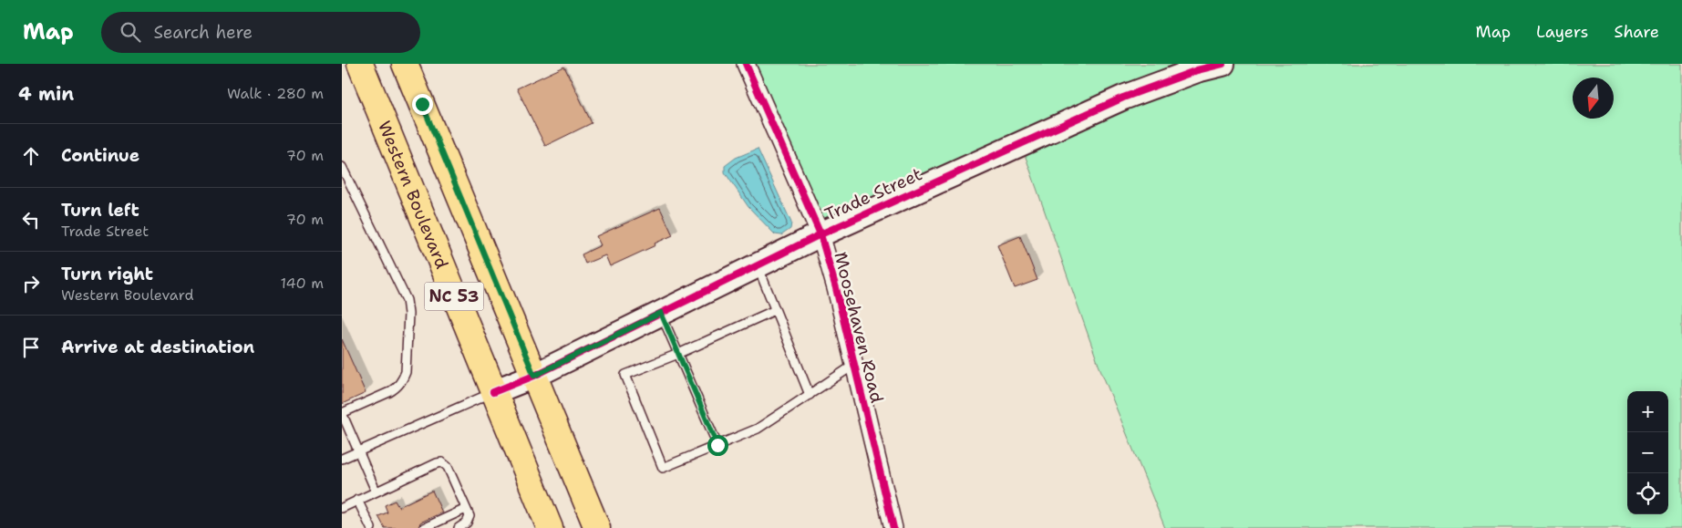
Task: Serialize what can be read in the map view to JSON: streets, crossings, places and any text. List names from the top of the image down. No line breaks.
{"streets":{"main road":["Western Boulevard","NC 53"],"street":["Trade Street","Moosehaven Road"]},"crossings":[["Trade Street","Western Boulevard"],["Trade Street","NC 53"],["Trade Street","Moosehaven Road"]],"north":"bottom","page":{"header":"Map","search":"Search here","nav":["Map","Layers","Share"],"heading":["4 min","Walk · 280 m"],"list":[["Continue","70 m"],["Turn left","Trade Street","70 m"],["Turn right","Western Boulevard","140 m"],"Arrive at destination"],"map_buttons":["+","−"]}}
